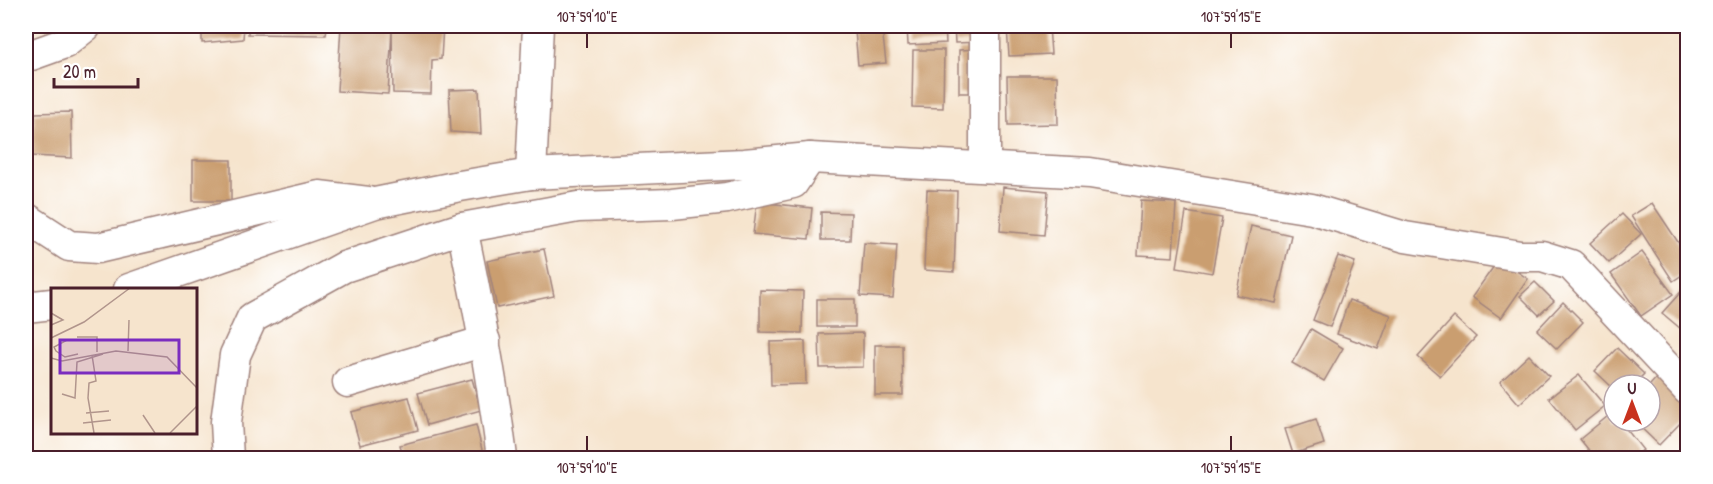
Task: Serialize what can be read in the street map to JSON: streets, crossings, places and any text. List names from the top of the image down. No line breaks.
{"scale_bar":"20 m","north":"top","coordinates":["107°59'10\"E","107°59'15\"E"]}
